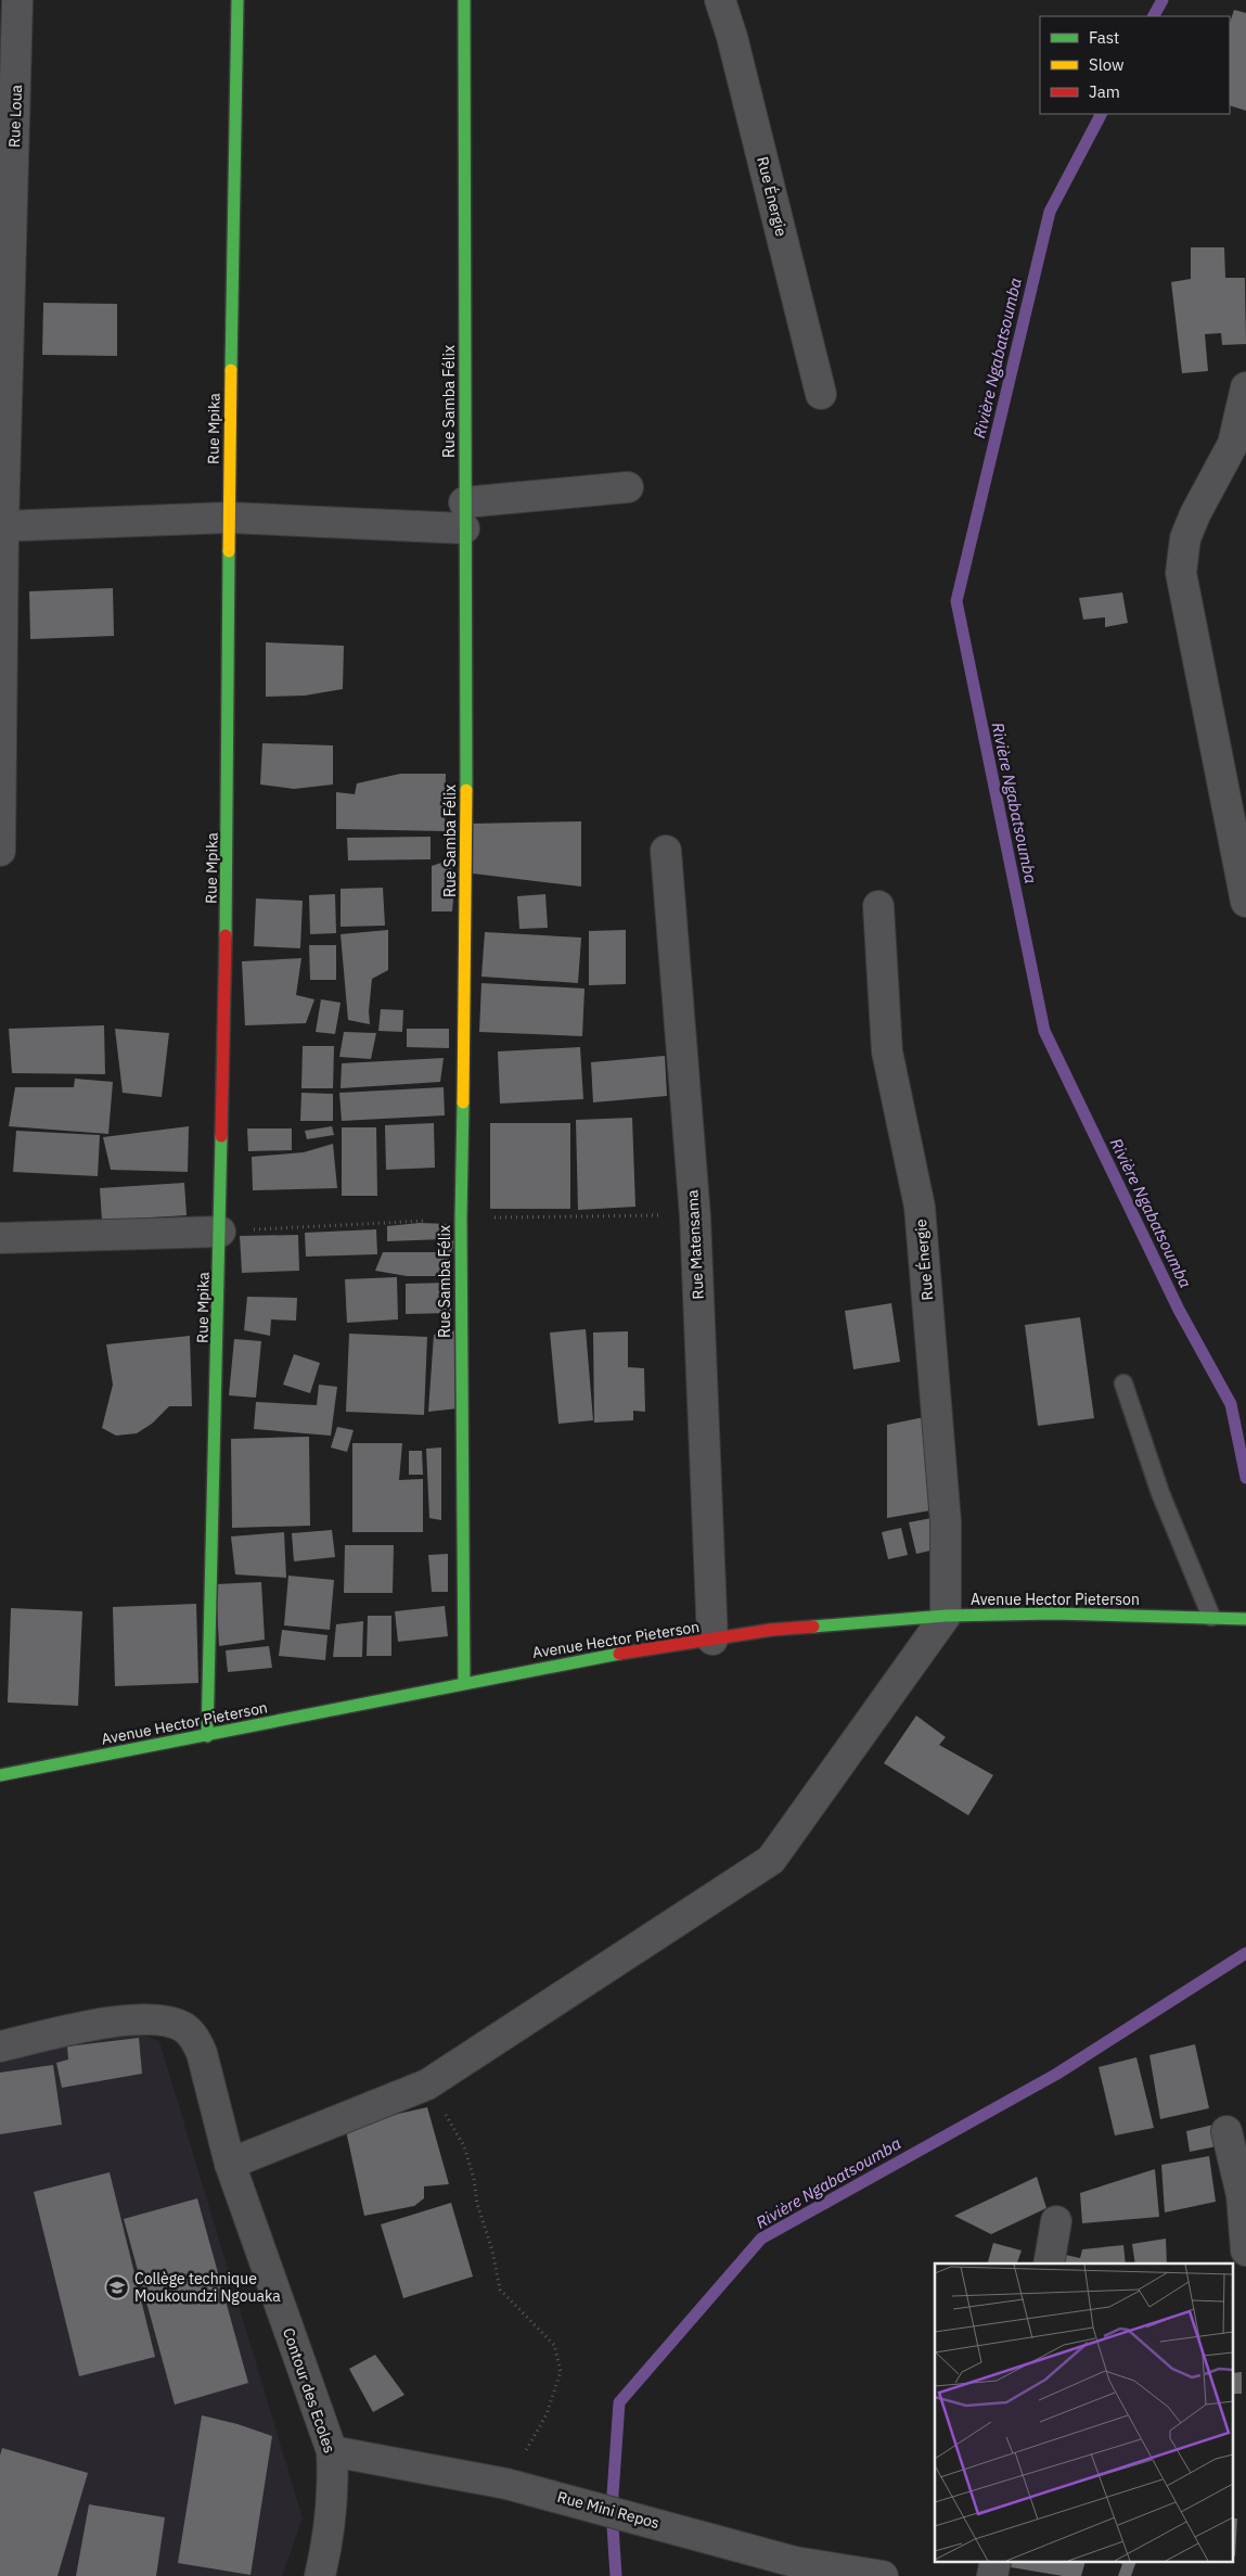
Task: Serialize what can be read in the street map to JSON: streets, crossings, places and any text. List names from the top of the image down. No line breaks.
{"streets":{"street":["Rue Loua","Rue Énergie","Rue Samba Félix","Rue Mpika","Rue Matensama","Avenue Hector Pieterson","Contour des Ecoles","Rue Mini Repos"]},"crossings":[["Rue Énergie","Avenue Hector Pieterson"],["Rue Samba Félix","Avenue Hector Pieterson"],["Rue Mpika","Avenue Hector Pieterson"],["Rue Matensama","Avenue Hector Pieterson"],["Contour des Ecoles","Rue Mini Repos"]],"water":["Rivière Ngabatsoumba"],"places":{"school or university":["Collège technique Moukoundzi Ngouaka"]},"legend":["Fast","Slow","Jam"]}
